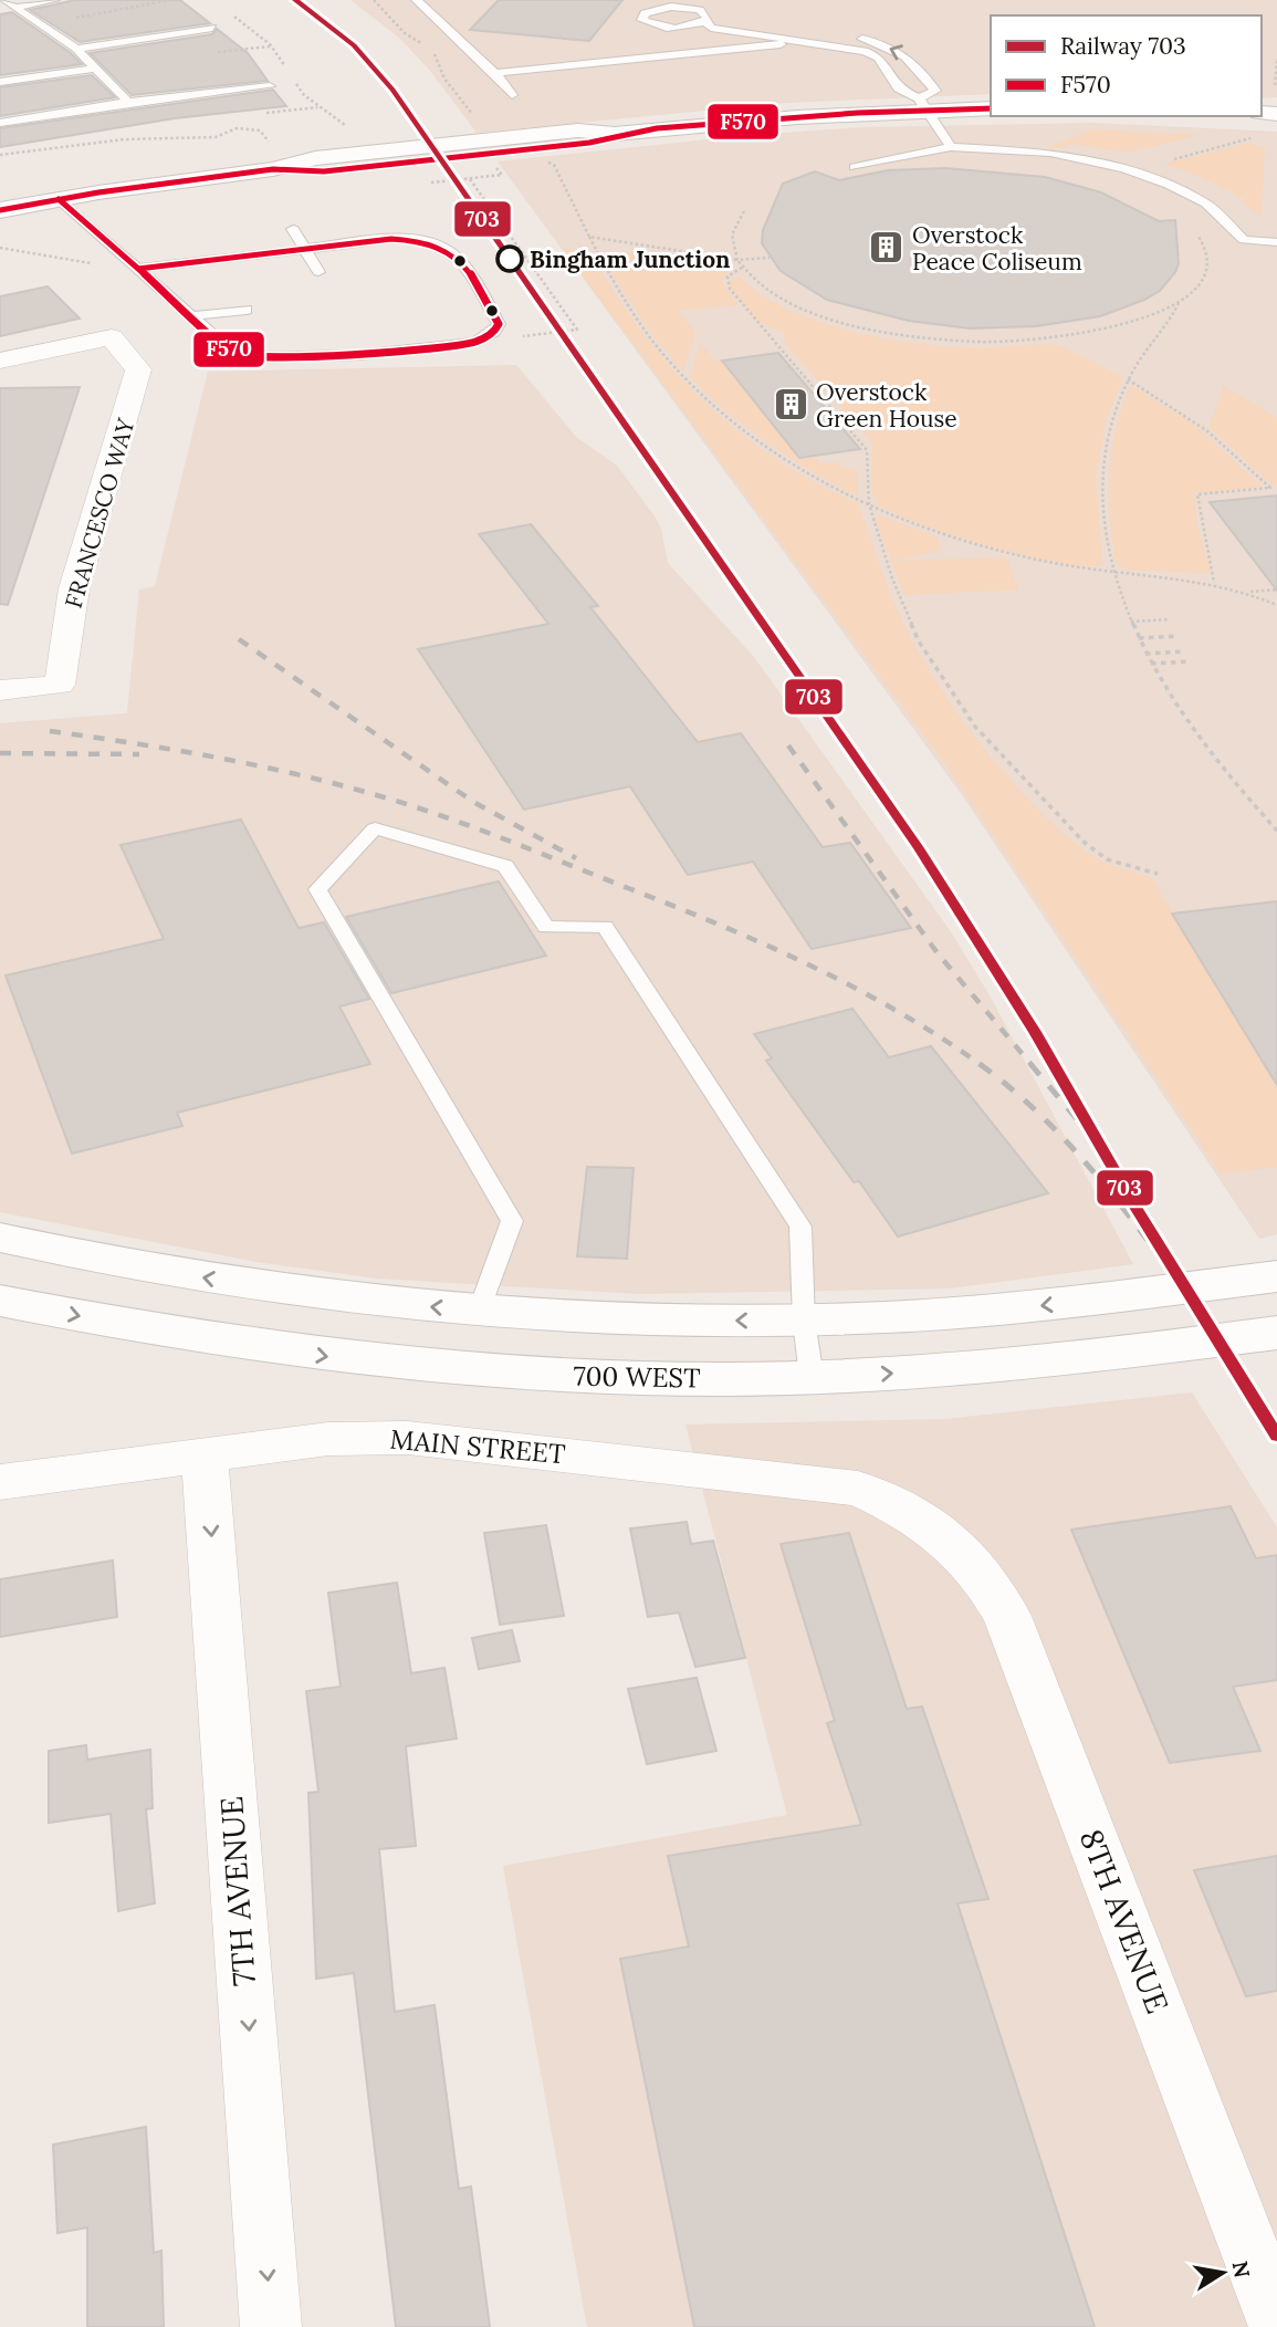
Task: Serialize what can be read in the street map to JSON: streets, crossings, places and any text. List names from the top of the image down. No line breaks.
{"streets":{"main road":["700 WEST"],"street":["FRANCESCO WAY","MAIN STREET","7TH AVENUE","8TH AVENUE"]},"crossings":[["MAIN STREET","7TH AVENUE"],["MAIN STREET","8TH AVENUE"]],"one_way":["7TH AVENUE"],"places":{"building":["Overstock Peace Coliseum","Overstock Green House"],"other":["Bingham Junction"]},"lines":["rail line 703","transit line F570"],"legend":["Railway 703","F570"],"north":"right"}
